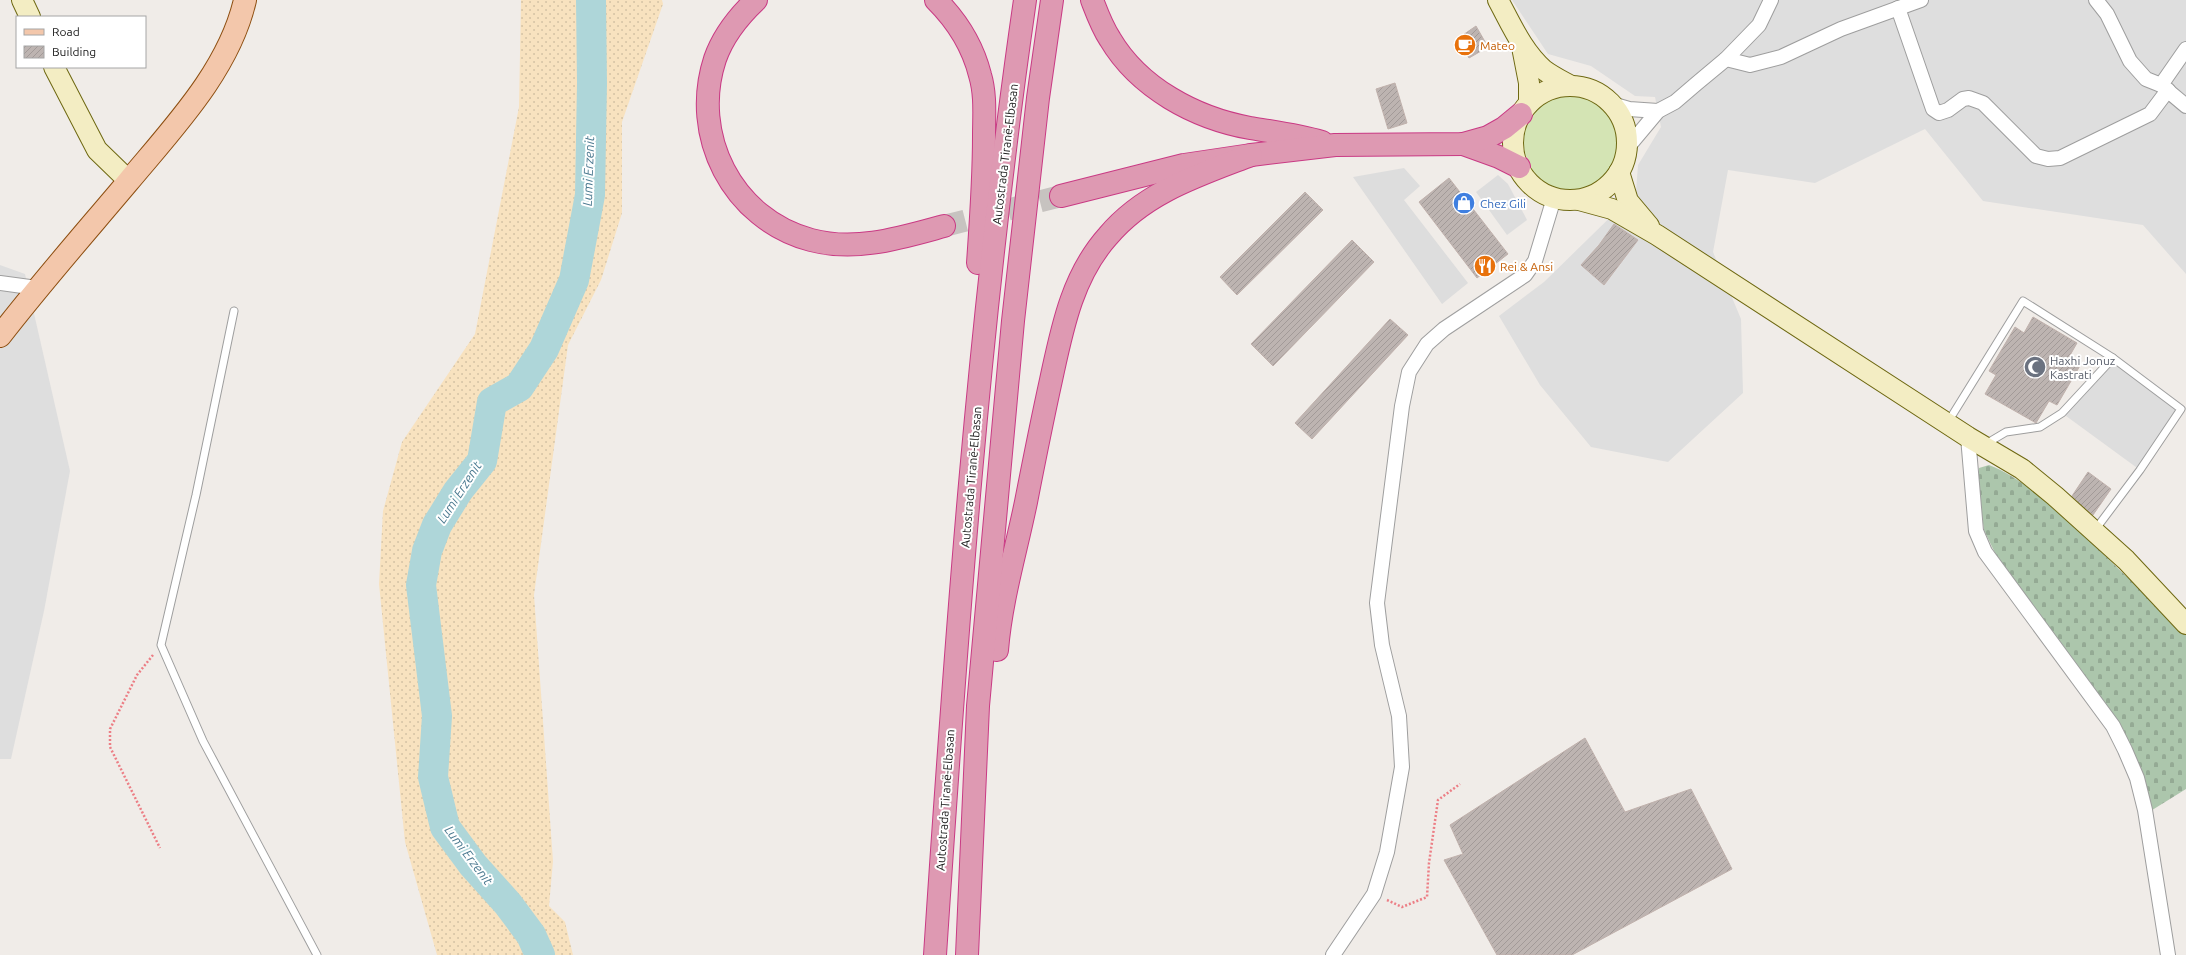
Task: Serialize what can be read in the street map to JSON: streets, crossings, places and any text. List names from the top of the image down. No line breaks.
{"streets":{"highway":["Autostrada Tiranë-Elbasan"]},"water":["Lumi Erzenit"],"places":{"cafe":["Mateo"],"shop":["Chez Gili"],"restaurant":["Rei & Ansi"],"mosque":["Haxhi Jonuz Kastrati"]},"legend":["Road","Building"]}
